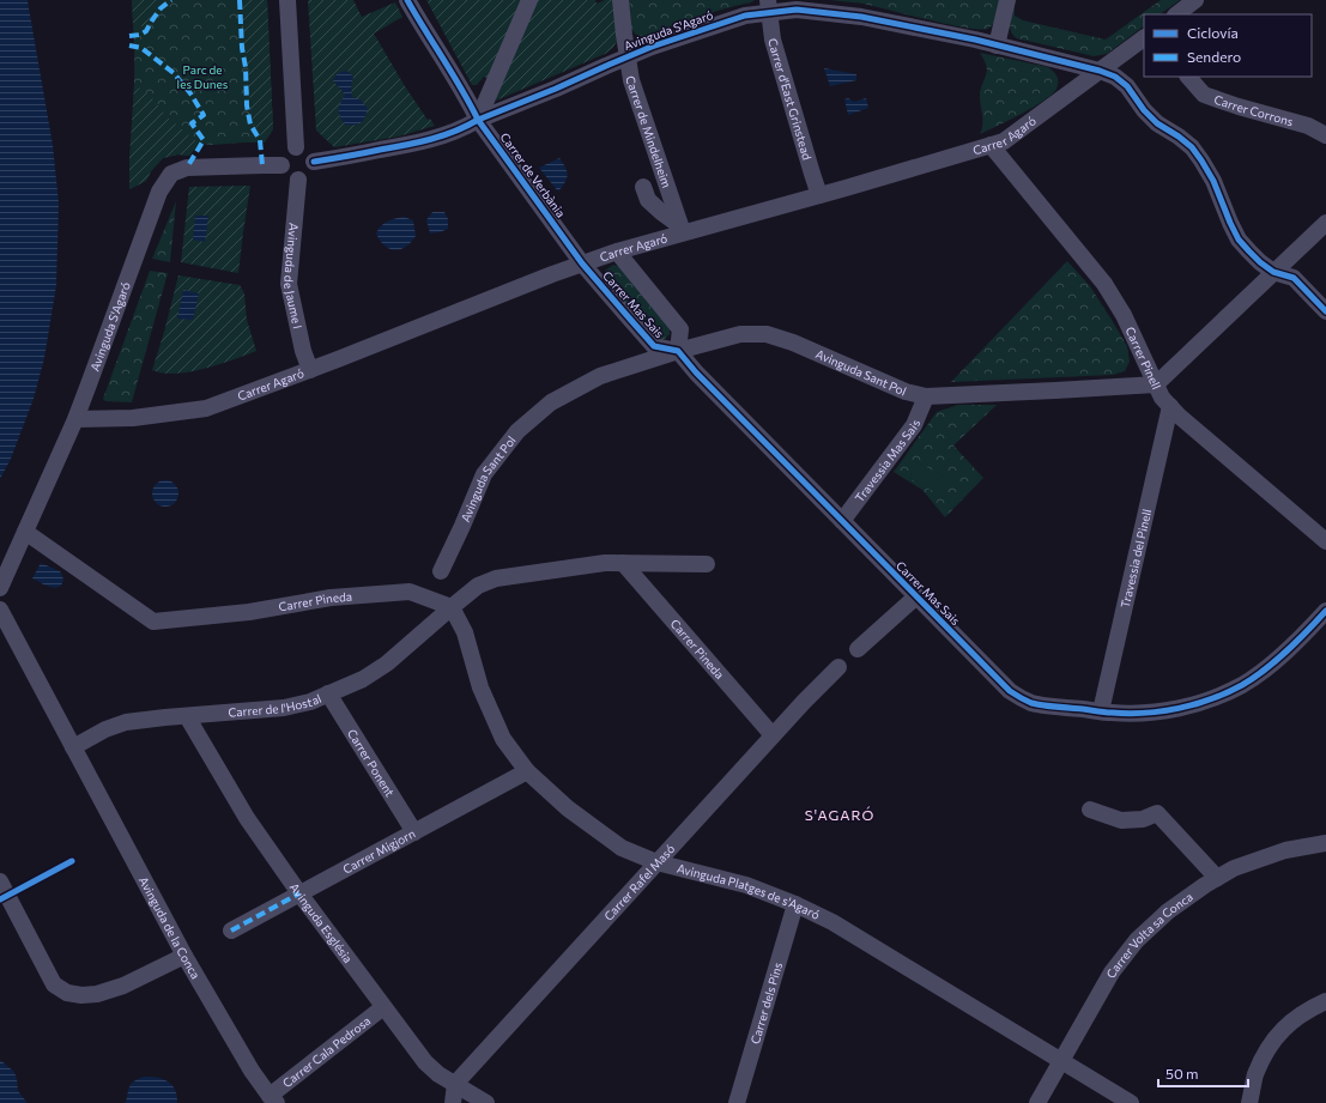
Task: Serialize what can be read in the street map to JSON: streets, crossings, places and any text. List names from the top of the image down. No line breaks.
{"streets":{"street":["Avinguda S'Agaró","Carrer d'East Grinstead","Carrer Corrons","Carrer de Mindelheim","Carrer Agaró","Carrer de Verbània","Avinguda de Jaume I","Carrer Mas Sais","Carrer Pinell","Avinguda Sant Pol","Travessia Mas Sais","Travessia del Pinell","Carrer Pineda","Carrer de l'Hostal","Carrer Ponent","Carrer Migjorn","Carrer Rafel Masó","Avinguda Platges de s'Agaró","Avinguda Església","Avinguda de la Conca","Carrer Volta sa Conca","Carrer dels Pins","Carrer Cala Pedrosa"]},"crossings":[["Avinguda S'Agaró","Carrer d'East Grinstead"],["Avinguda S'Agaró","Carrer de Mindelheim"],["Avinguda S'Agaró","Carrer Agaró"],["Avinguda S'Agaró","Carrer de Verbània"],["Avinguda S'Agaró","Avinguda de Jaume I"],["Avinguda S'Agaró","Carrer Pineda"],["Carrer d'East Grinstead","Carrer Agaró"],["Carrer de Mindelheim","Carrer Agaró"],["Carrer Agaró","Carrer de Verbània"],["Carrer Agaró","Avinguda de Jaume I"],["Carrer Agaró","Carrer Mas Sais"],["Carrer Agaró","Carrer Pinell"],["Carrer de Verbània","Carrer Mas Sais"],["Carrer Mas Sais","Avinguda Sant Pol"],["Carrer Mas Sais","Travessia Mas Sais"],["Carrer Mas Sais","Travessia del Pinell"],["Carrer Pinell","Avinguda Sant Pol"],["Carrer Pinell","Travessia del Pinell"],["Avinguda Sant Pol","Travessia Mas Sais"],["Carrer Pineda","Carrer de l'Hostal"],["Carrer Pineda","Carrer Rafel Masó"],["Carrer Pineda","Avinguda Platges de s'Agaró"],["Carrer de l'Hostal","Carrer Ponent"],["Carrer de l'Hostal","Avinguda Platges de s'Agaró"],["Carrer de l'Hostal","Avinguda Església"],["Carrer de l'Hostal","Avinguda de la Conca"],["Carrer Ponent","Carrer Migjorn"],["Carrer Migjorn","Avinguda Platges de s'Agaró"],["Carrer Migjorn","Avinguda Església"],["Carrer Rafel Masó","Avinguda Platges de s'Agaró"],["Carrer Rafel Masó","Avinguda Església"],["Avinguda Platges de s'Agaró","Carrer Volta sa Conca"],["Avinguda Platges de s'Agaró","Carrer dels Pins"],["Avinguda Església","Carrer Cala Pedrosa"],["Avinguda de la Conca","Carrer Cala Pedrosa"]],"districts":["S'AGARÓ"],"parks":["Parc de les Dunes"],"legend":["Ciclovía","Sendero"],"scale_bar":"50 m"}
